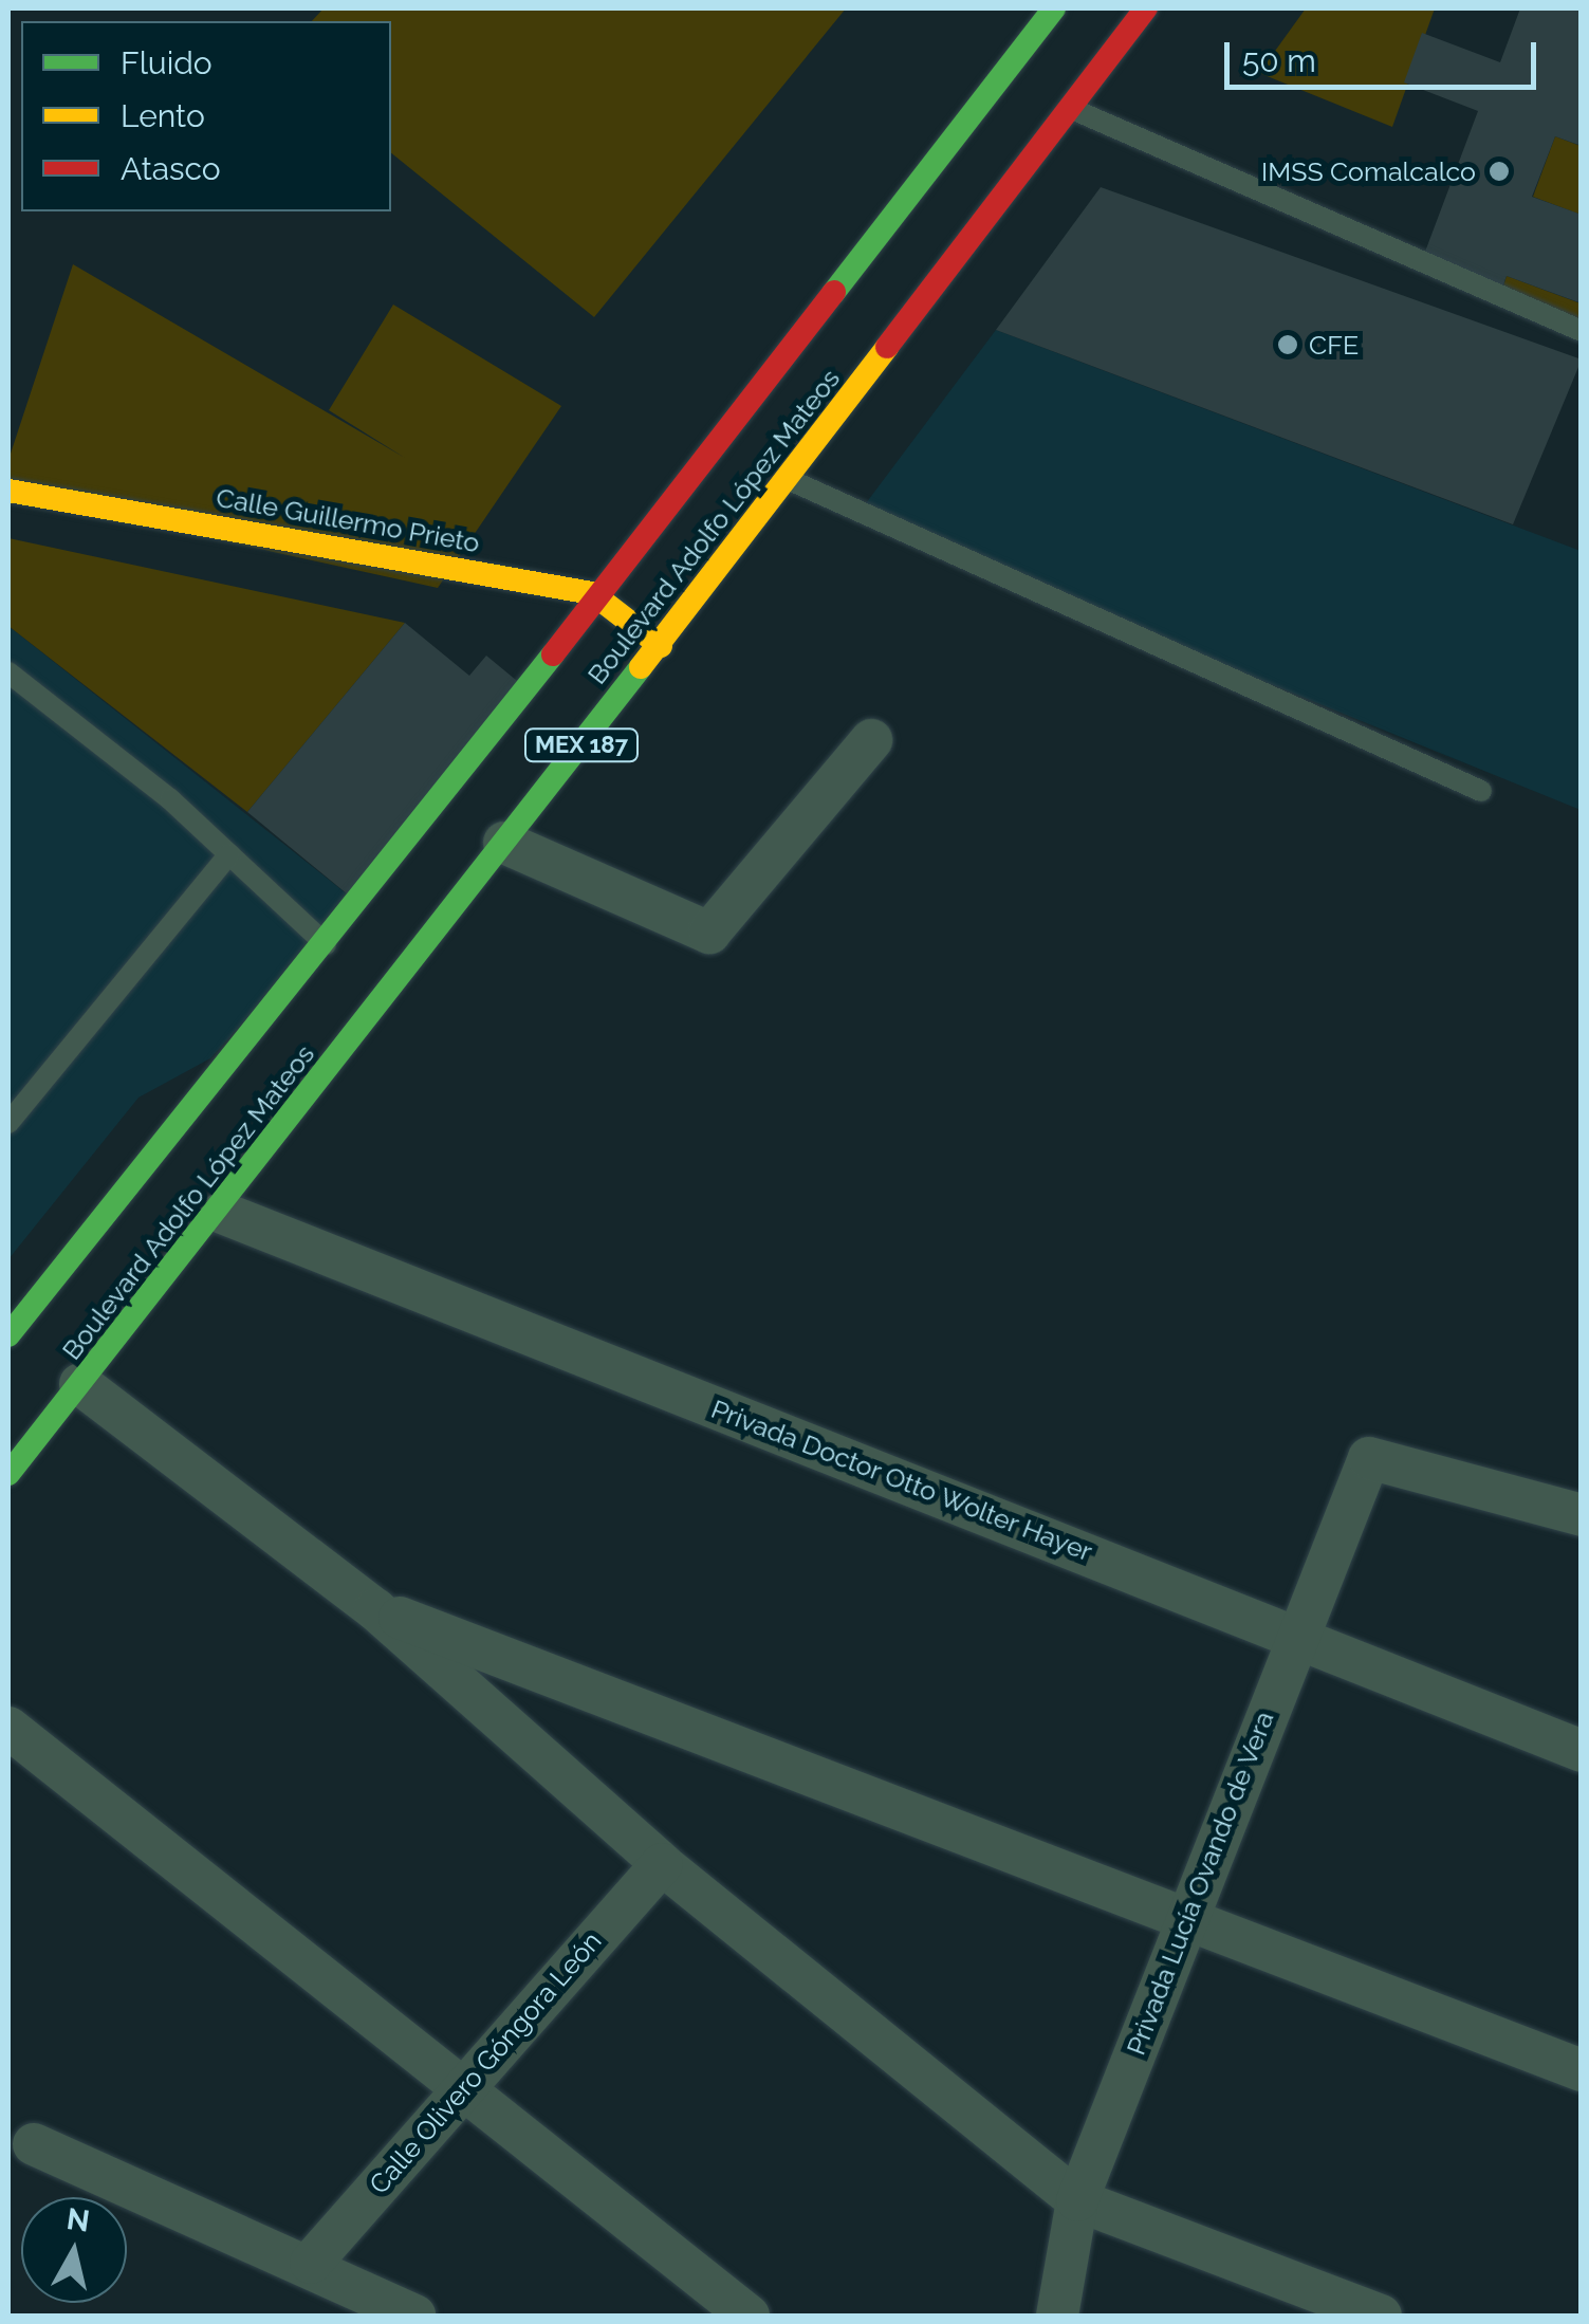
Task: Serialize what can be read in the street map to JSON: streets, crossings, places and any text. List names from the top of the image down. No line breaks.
{"streets":{"main road":["Calle Guillermo Prieto","Boulevard Adolfo López Mateos","MEX 187"],"street":["Privada Doctor Otto Wolter Hayer","Privada Lucía Ovando de Vera","Calle Olivero Góngora León"]},"crossings":[["Calle Guillermo Prieto","Boulevard Adolfo López Mateos"],["Boulevard Adolfo López Mateos","Privada Doctor Otto Wolter Hayer"],["Privada Doctor Otto Wolter Hayer","Privada Lucía Ovando de Vera"]],"places":["IMSS Comalcalco","CFE"],"legend":["Fluido","Lento","Atasco"],"scale_bar":"50 m","north":"top"}
